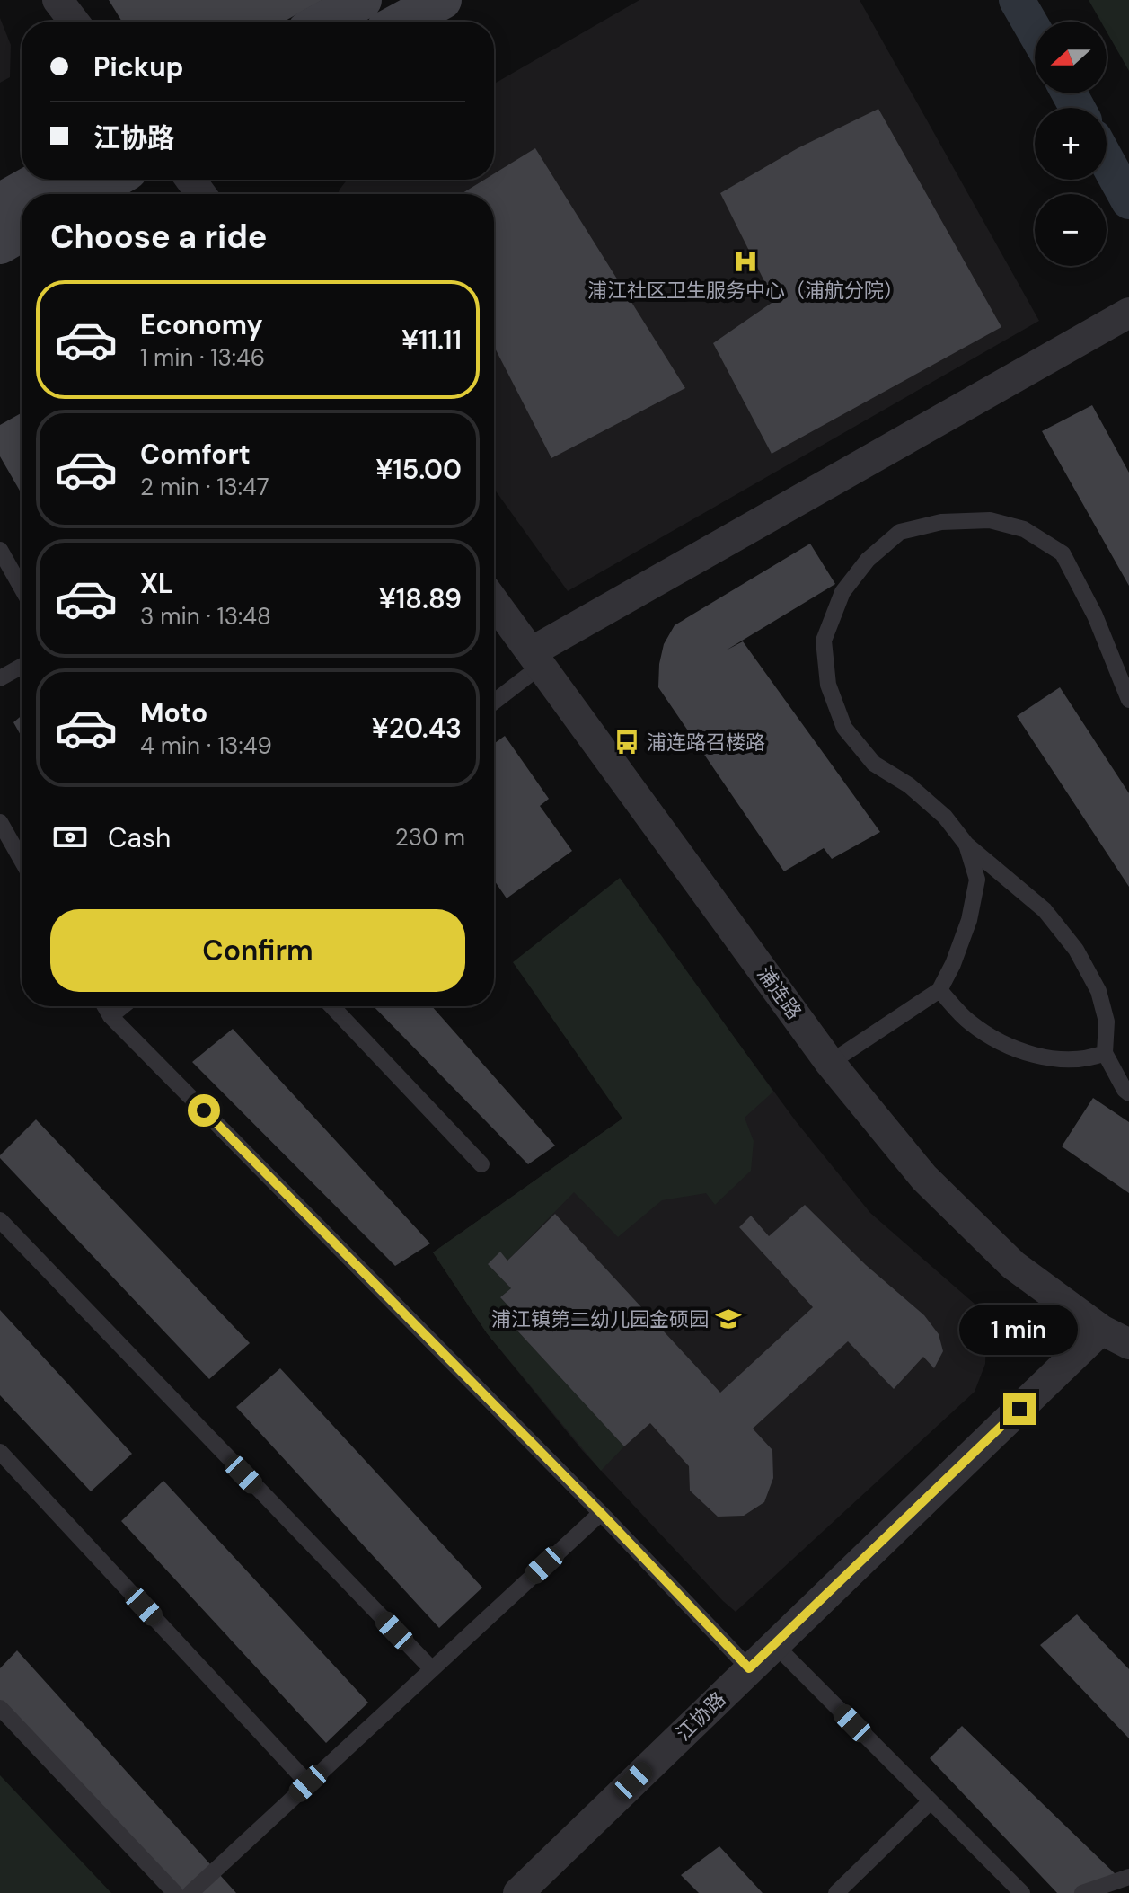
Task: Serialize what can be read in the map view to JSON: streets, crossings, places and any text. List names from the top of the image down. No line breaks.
{"streets":{"street":["浦连路","江协路"]},"crossings":[["浦连路","江协路"]],"places":{"hospital":["浦江社区卫生服务中心（浦航分院）"],"bus stop":["浦连路召楼路"],"school or university":["浦江镇第二幼儿园金硕园"]},"north":"left","page":{"map_buttons":["+","−"],"banner":["Pickup","江协路"],"heading":"Choose a ride","list":[{"name":"Economy","note":"1 min · 13:46","value":"¥11.11"},{"name":"Comfort","note":"2 min · 13:47","value":"¥15.00"},{"name":"XL","note":"3 min · 13:48","value":"¥18.89"},{"name":"Moto","note":"4 min · 13:49","value":"¥20.43"}],"pay":["Cash","230 m"],"buttons":"Confirm","bubble":"1 min"}}
